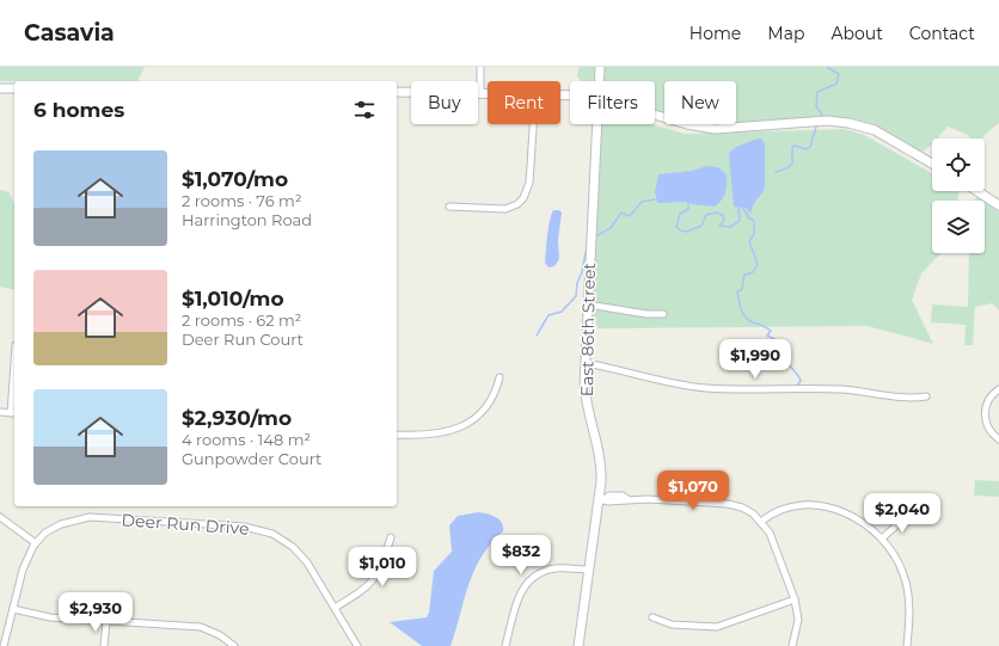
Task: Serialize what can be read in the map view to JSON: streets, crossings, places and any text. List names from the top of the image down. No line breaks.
{"streets":{"street":["East 86th Street","Deer Run Drive"]},"page":{"header":"Casavia","nav":["Home","Map","About","Contact"],"chip":["Buy","Rent","Filters","New"],"heading":"6 homes","list":[{"name":"$1,070/mo","note":"2 rooms · 76 m² · Harrington Road"},{"name":"$1,010/mo","note":"2 rooms · 62 m² · Deer Run Court"},{"name":"$2,930/mo","note":"4 rooms · 148 m² · Gunpowder Court"}],"price":["$1,990","$1,070","$2,040","$832","$1,010","$2,930"]}}
